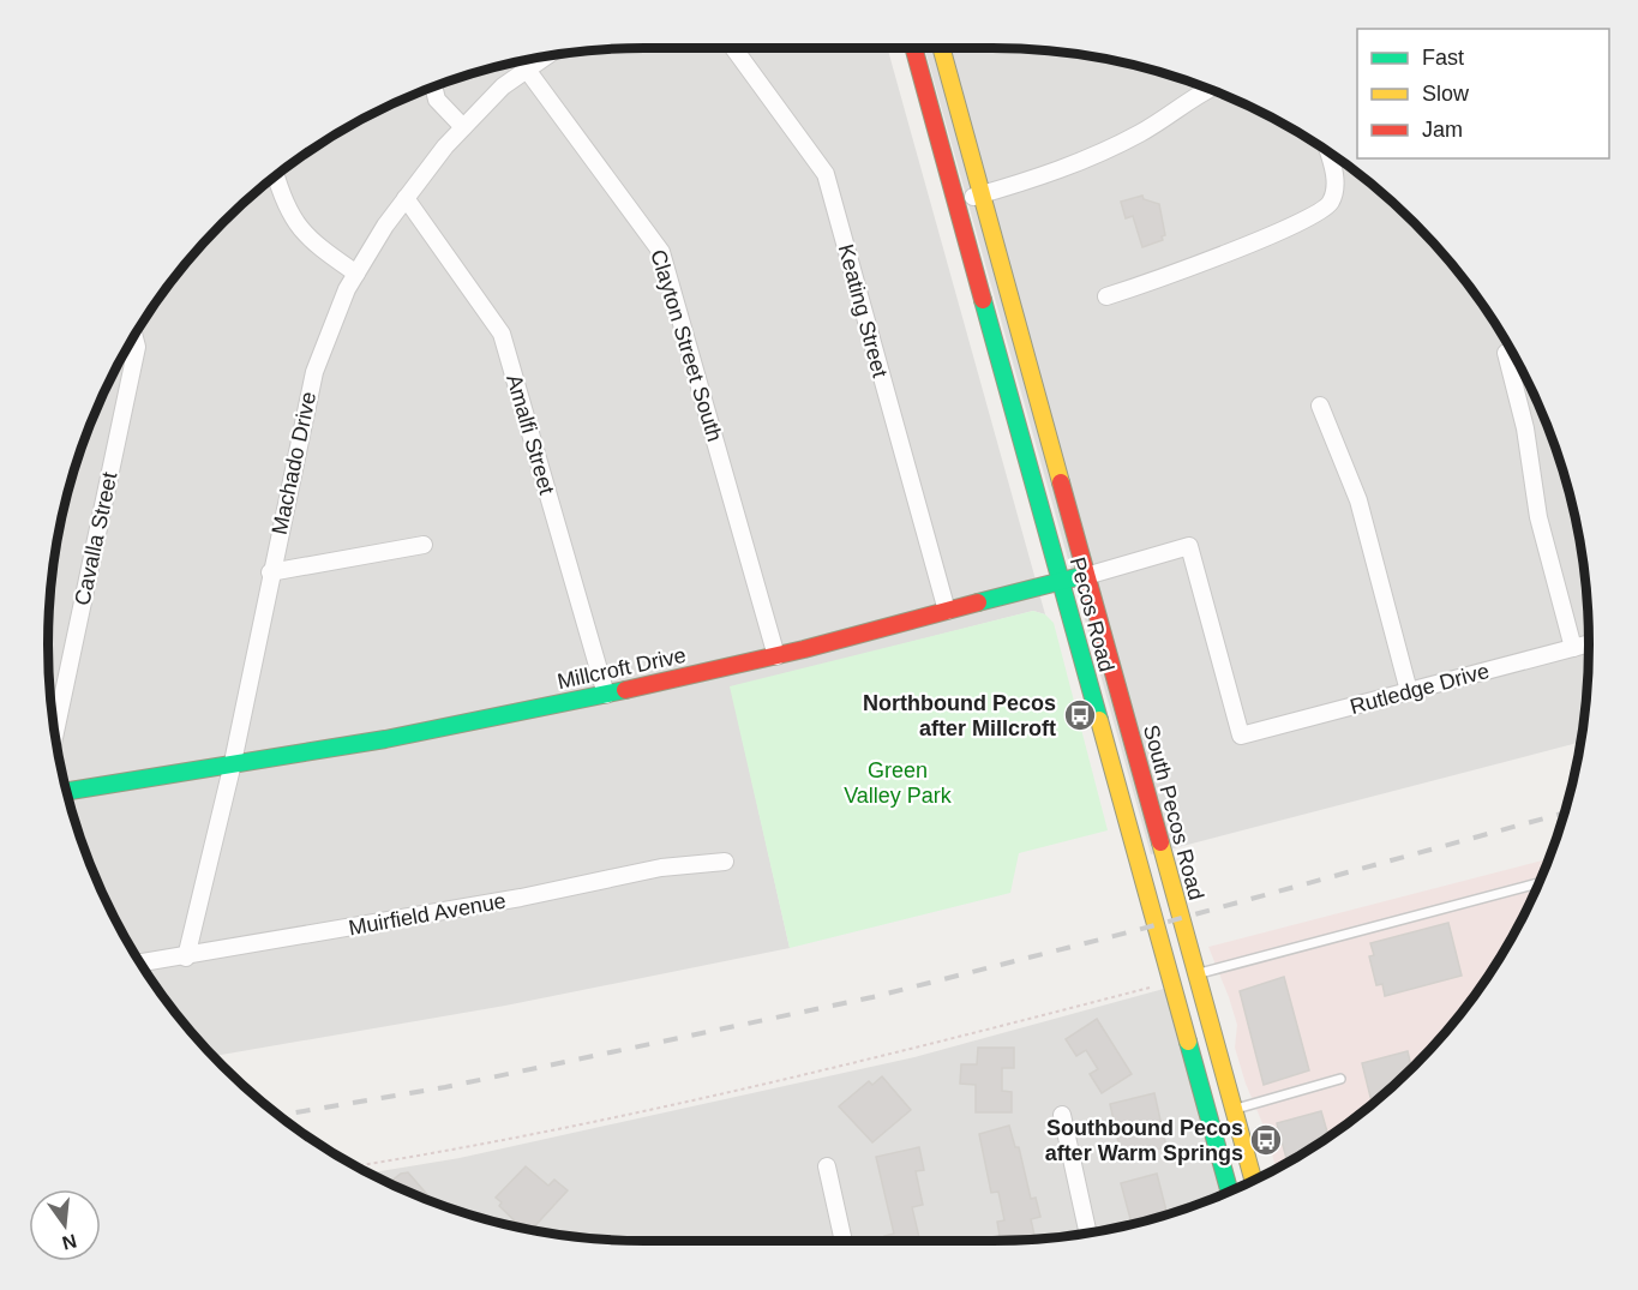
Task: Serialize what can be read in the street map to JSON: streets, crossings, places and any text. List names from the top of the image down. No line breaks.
{"streets":{"main road":["Pecos Road","Millcroft Drive","South Pecos Road"],"street":["Keating Street","Clayton Street South","Amalfi Street","Machado Drive","Cavalla Street","Rutledge Drive","Muirfield Avenue"]},"crossings":[["Keating Street","Millcroft Drive"],["Clayton Street South","Machado Drive"],["Clayton Street South","Millcroft Drive"],["Amalfi Street","Machado Drive"],["Amalfi Street","Millcroft Drive"],["Machado Drive","Millcroft Drive"],["Machado Drive","Muirfield Avenue"],["Pecos Road","Millcroft Drive"],["Millcroft Drive","Rutledge Drive"],["Millcroft Drive","South Pecos Road"]],"parks":["Green Valley Park"],"places":{"bus stop":["Northbound Pecos after Millcroft","Southbound Pecos after Warm Springs"]},"legend":["Fast","Slow","Jam"],"north":"bottom"}
